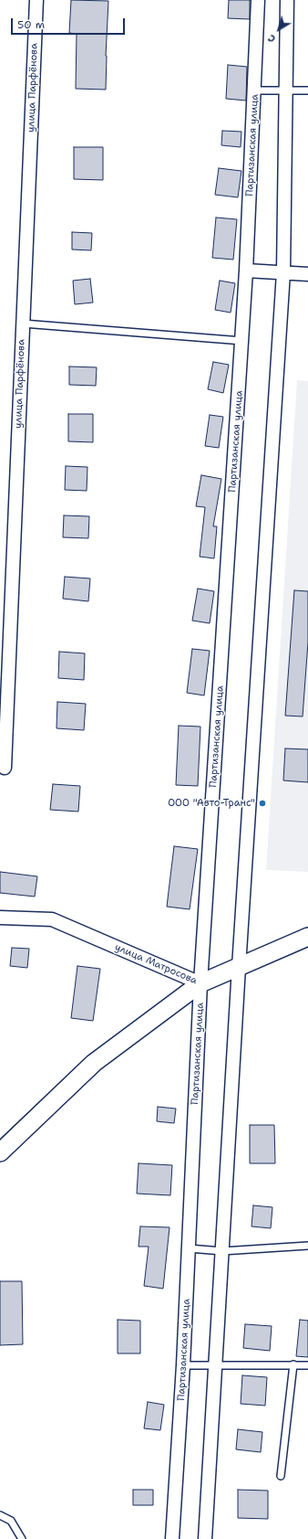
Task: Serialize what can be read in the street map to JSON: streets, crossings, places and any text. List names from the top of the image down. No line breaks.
{"streets":{"main road":["улица Матросова"],"street":["улица Парфёнова","Партизанская улица"]},"crossings":[["Партизанская улица","улица Матросова"]],"places":["ООО \"Авто-Транс\""],"scale_bar":"50 m","north":"bottom left"}
